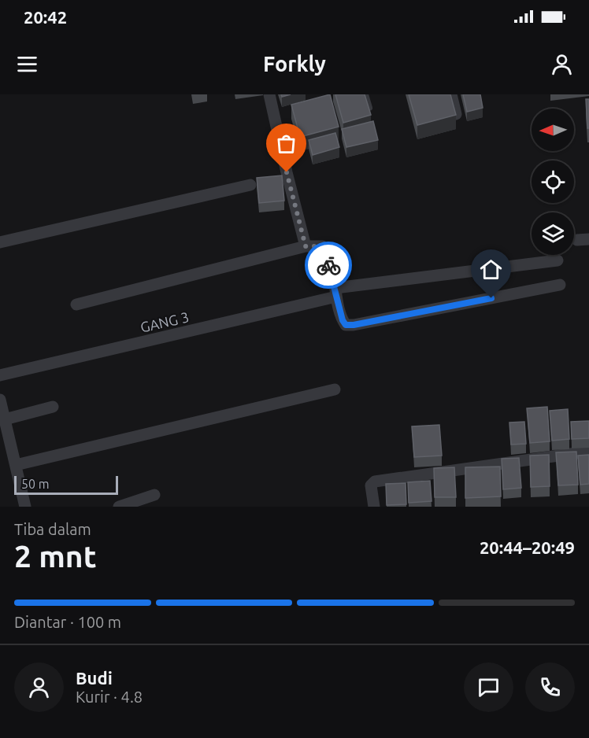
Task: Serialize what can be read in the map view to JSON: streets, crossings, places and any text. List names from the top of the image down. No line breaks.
{"streets":{"street":["GANG 3"]},"scale_bar":"50 m","north":"left","page":{"status":"20:42","header":"Forkly","scale":"50 m","heading":["2 mnt","Tiba dalam","20:44–20:49"],"panel":["Budi","Kurir · 4.8"],"bar":"Diantar · 100 m"}}
